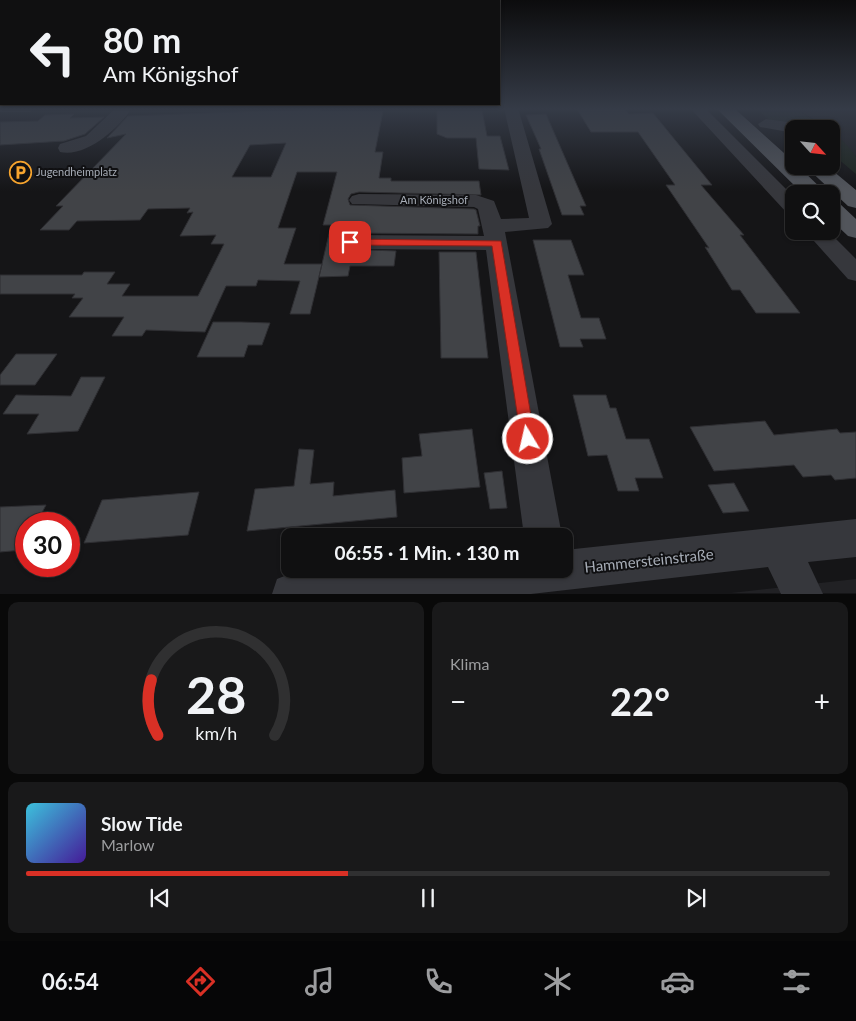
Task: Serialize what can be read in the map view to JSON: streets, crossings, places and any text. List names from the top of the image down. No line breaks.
{"streets":{"street":["Am Königshof","Hammersteinstraße"]},"places":{"parking":["Jugendheimplatz"]},"north":"bottom right","page":{"turn":["80 m","Am Königshof"],"limit":"30","trip":"06:55 · 1 Min. · 130 m","tile":"Klima","heat":["−","22°","+"],"song":["Slow Tide","Marlow"],"tabs":"06:54","gauge":["28","km/h"]}}
